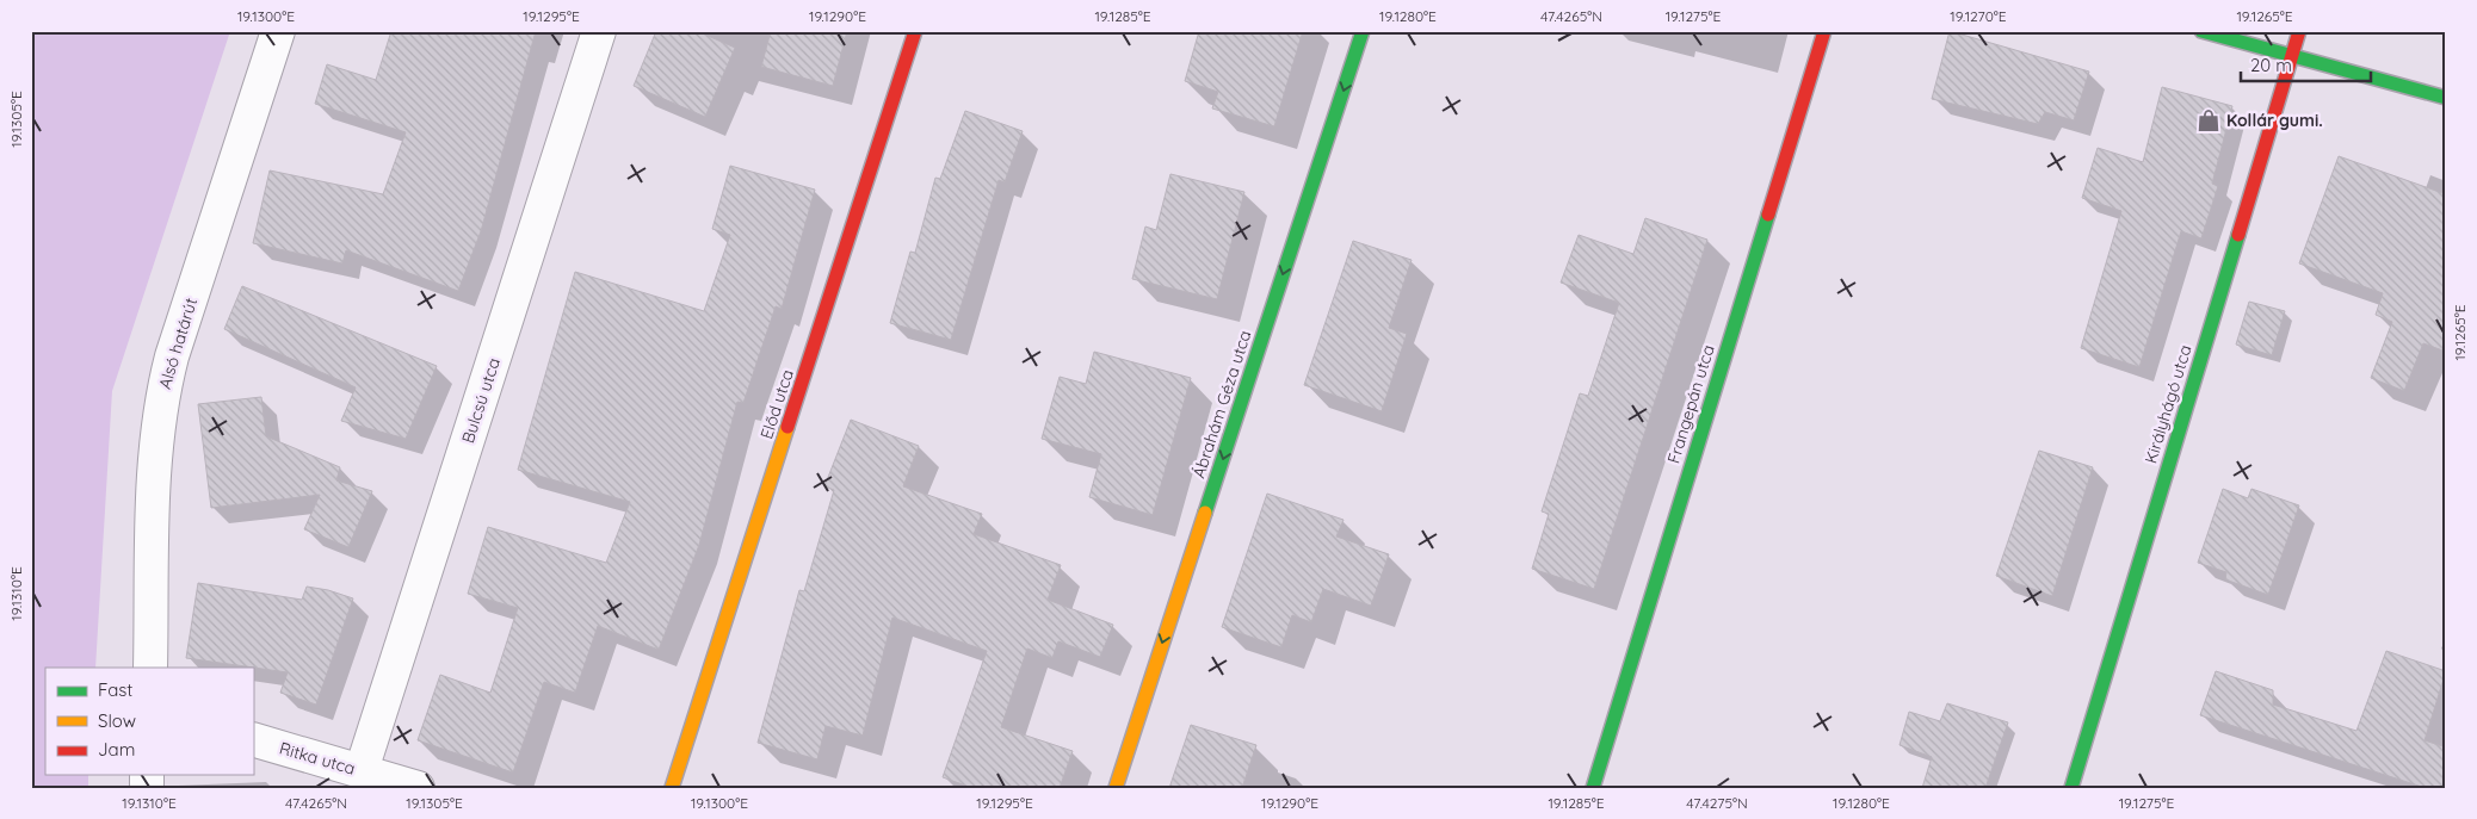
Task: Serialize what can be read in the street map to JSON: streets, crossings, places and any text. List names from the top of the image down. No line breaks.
{"streets":{"street":["Alsó határút","Bulcsú utca","Előd utca","Ábrahám Géza utca","Frangepán utca","Királyhágó utca","Ritka utca"]},"crossings":[["Bulcsú utca","Ritka utca"]],"one_way":["Ábrahám Géza utca"],"places":{"shop":["Kollár gumi."]},"legend":["Fast","Slow","Jam"],"scale_bar":"20 m","coordinates":["19.1300°E","19.1295°E","19.1290°E","19.1285°E","19.1280°E","47.4265°N","19.1275°E","19.1270°E","19.1265°E","19.1305°E","19.1310°E","47.4275°N"]}
